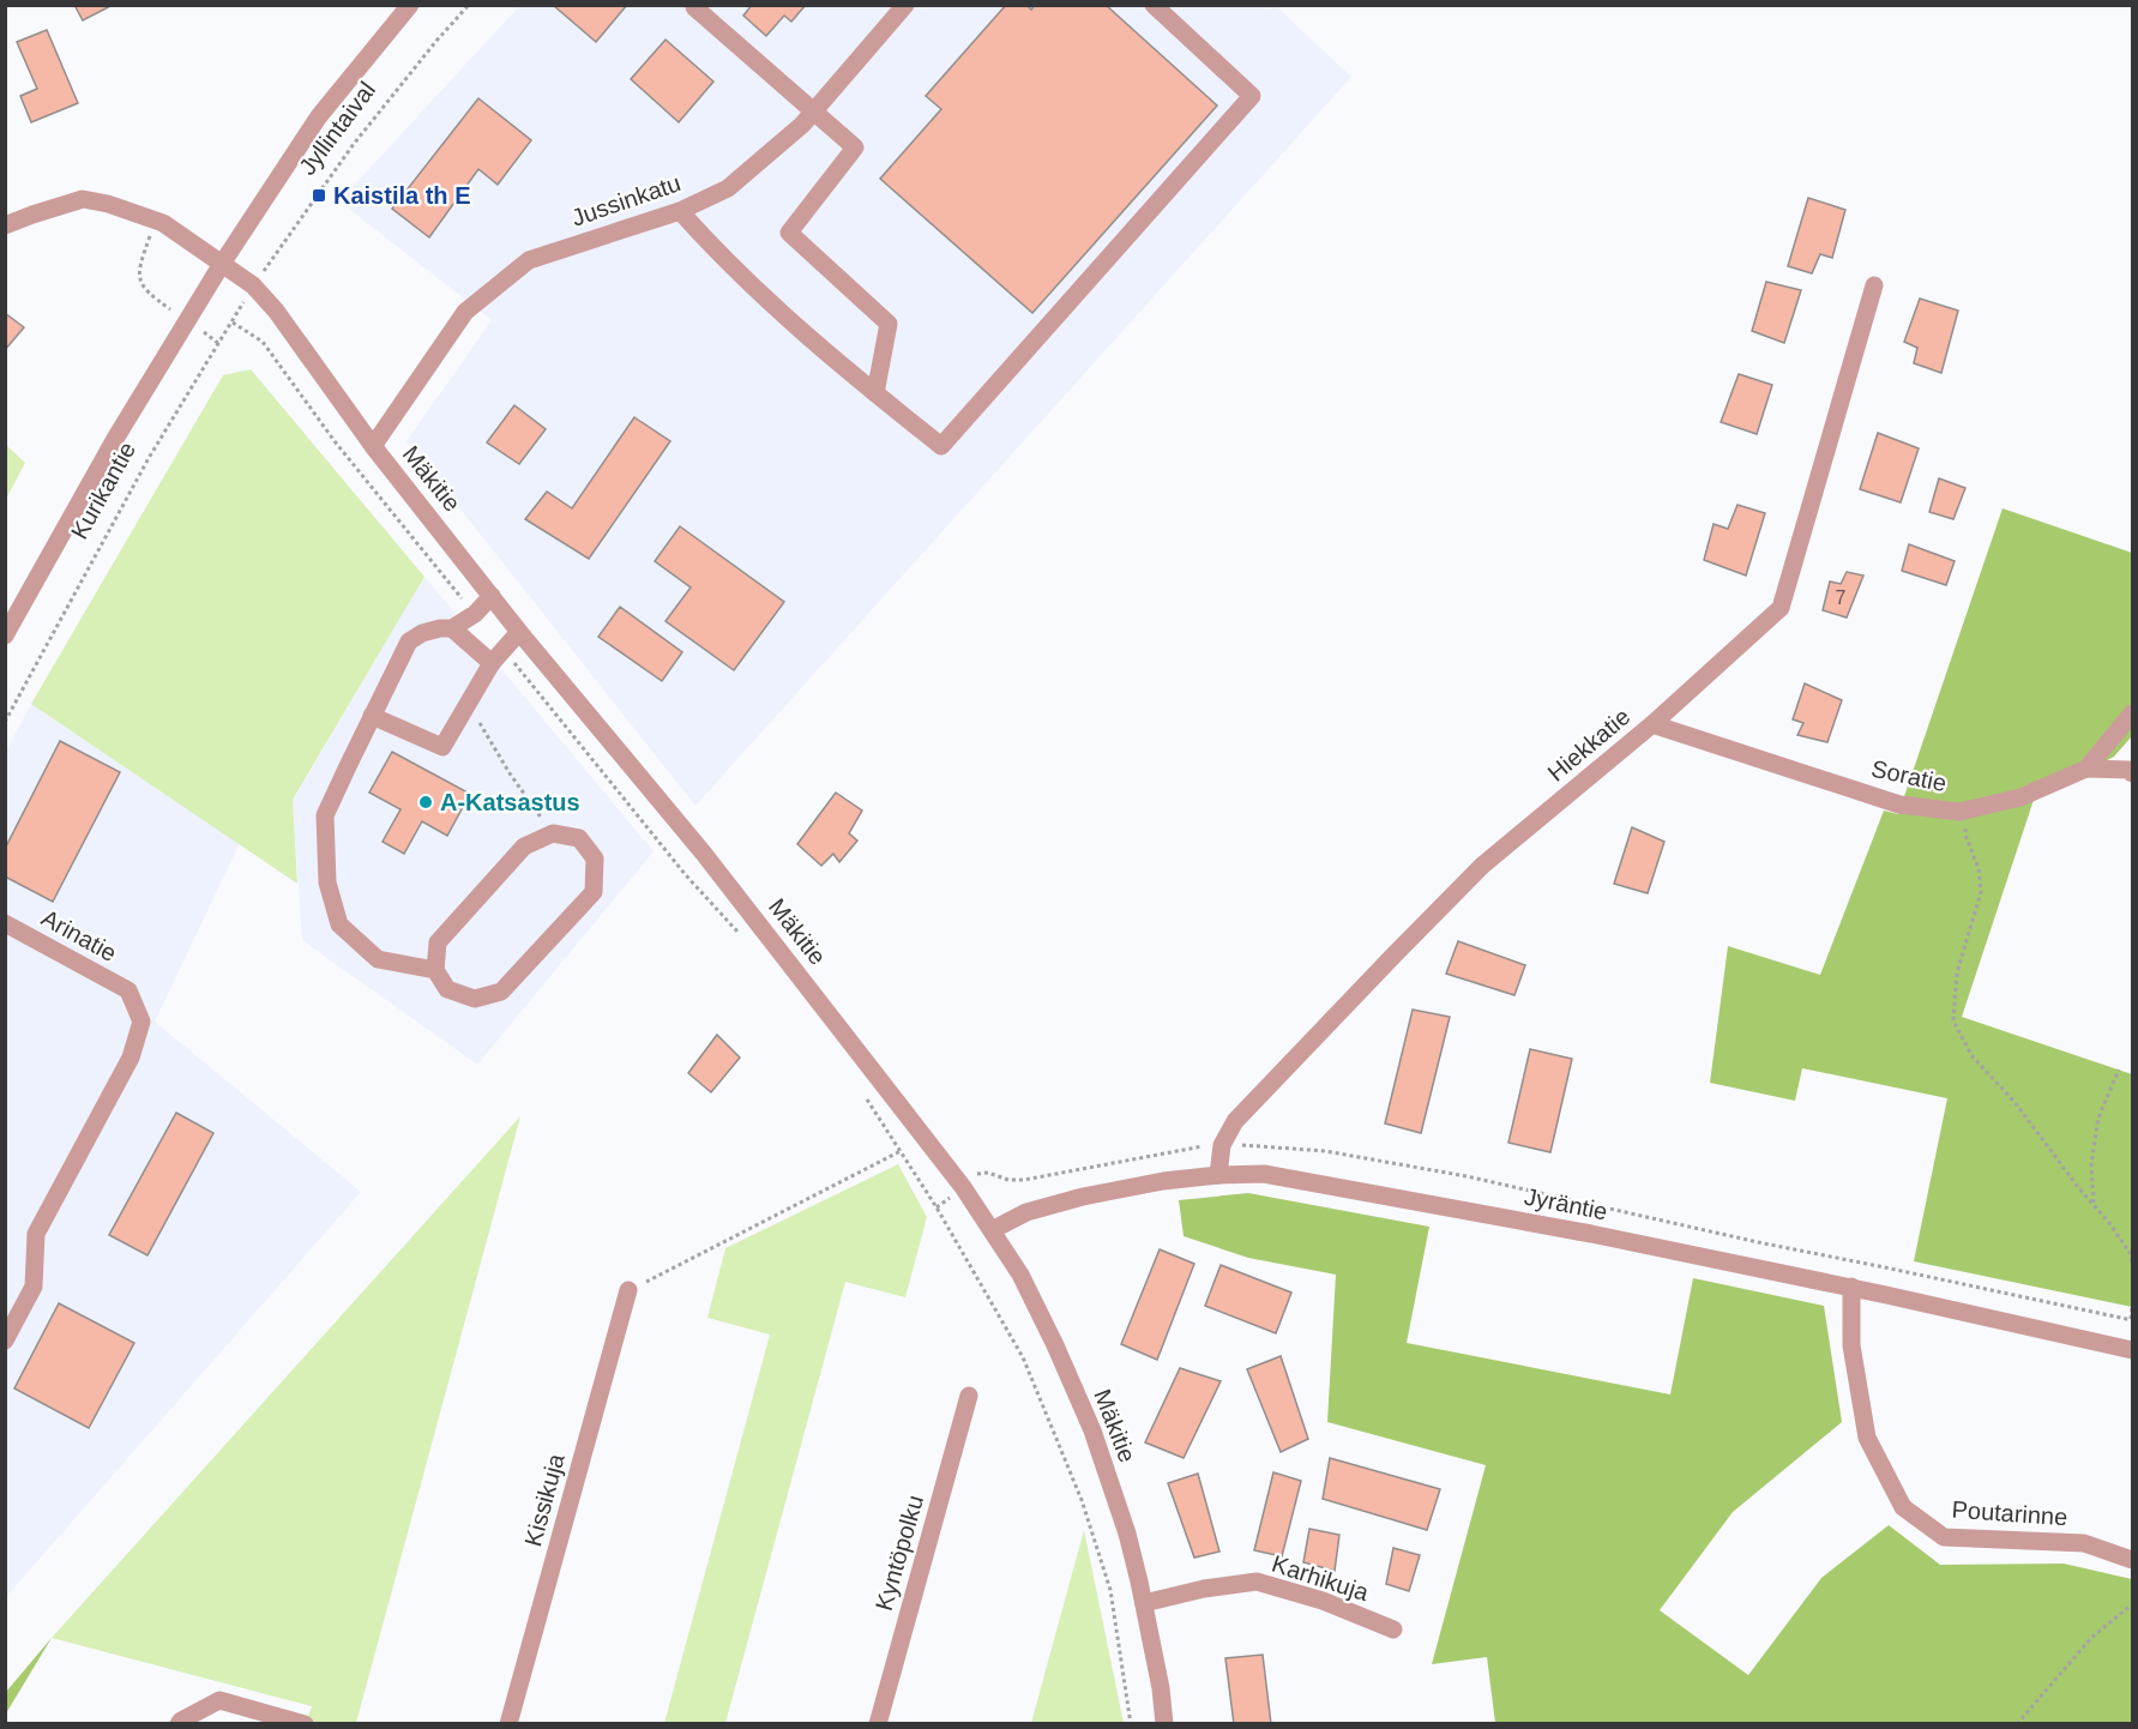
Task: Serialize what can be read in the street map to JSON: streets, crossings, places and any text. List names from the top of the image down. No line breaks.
{"streets":{"street":["Jyllintaival","Jussinkatu","Mäkitie","Kurikantie","Hiekkatie","Soratie","Arinatie","Jyräntie","Kissikuja","Poutarinne","Kyntöpolku","Karhikuja"]},"crossings":[["Jyllintaival","Mäkitie"],["Jyllintaival","Kurikantie"],["Jussinkatu","Mäkitie"],["Mäkitie","Kurikantie"],["Mäkitie","Jyräntie"],["Mäkitie","Karhikuja"],["Hiekkatie","Soratie"],["Hiekkatie","Jyräntie"],["Jyräntie","Poutarinne"]],"places":{"transit":["Kaistila th E"],"other":["A-Katsastus"]},"house_numbers":["7"]}
